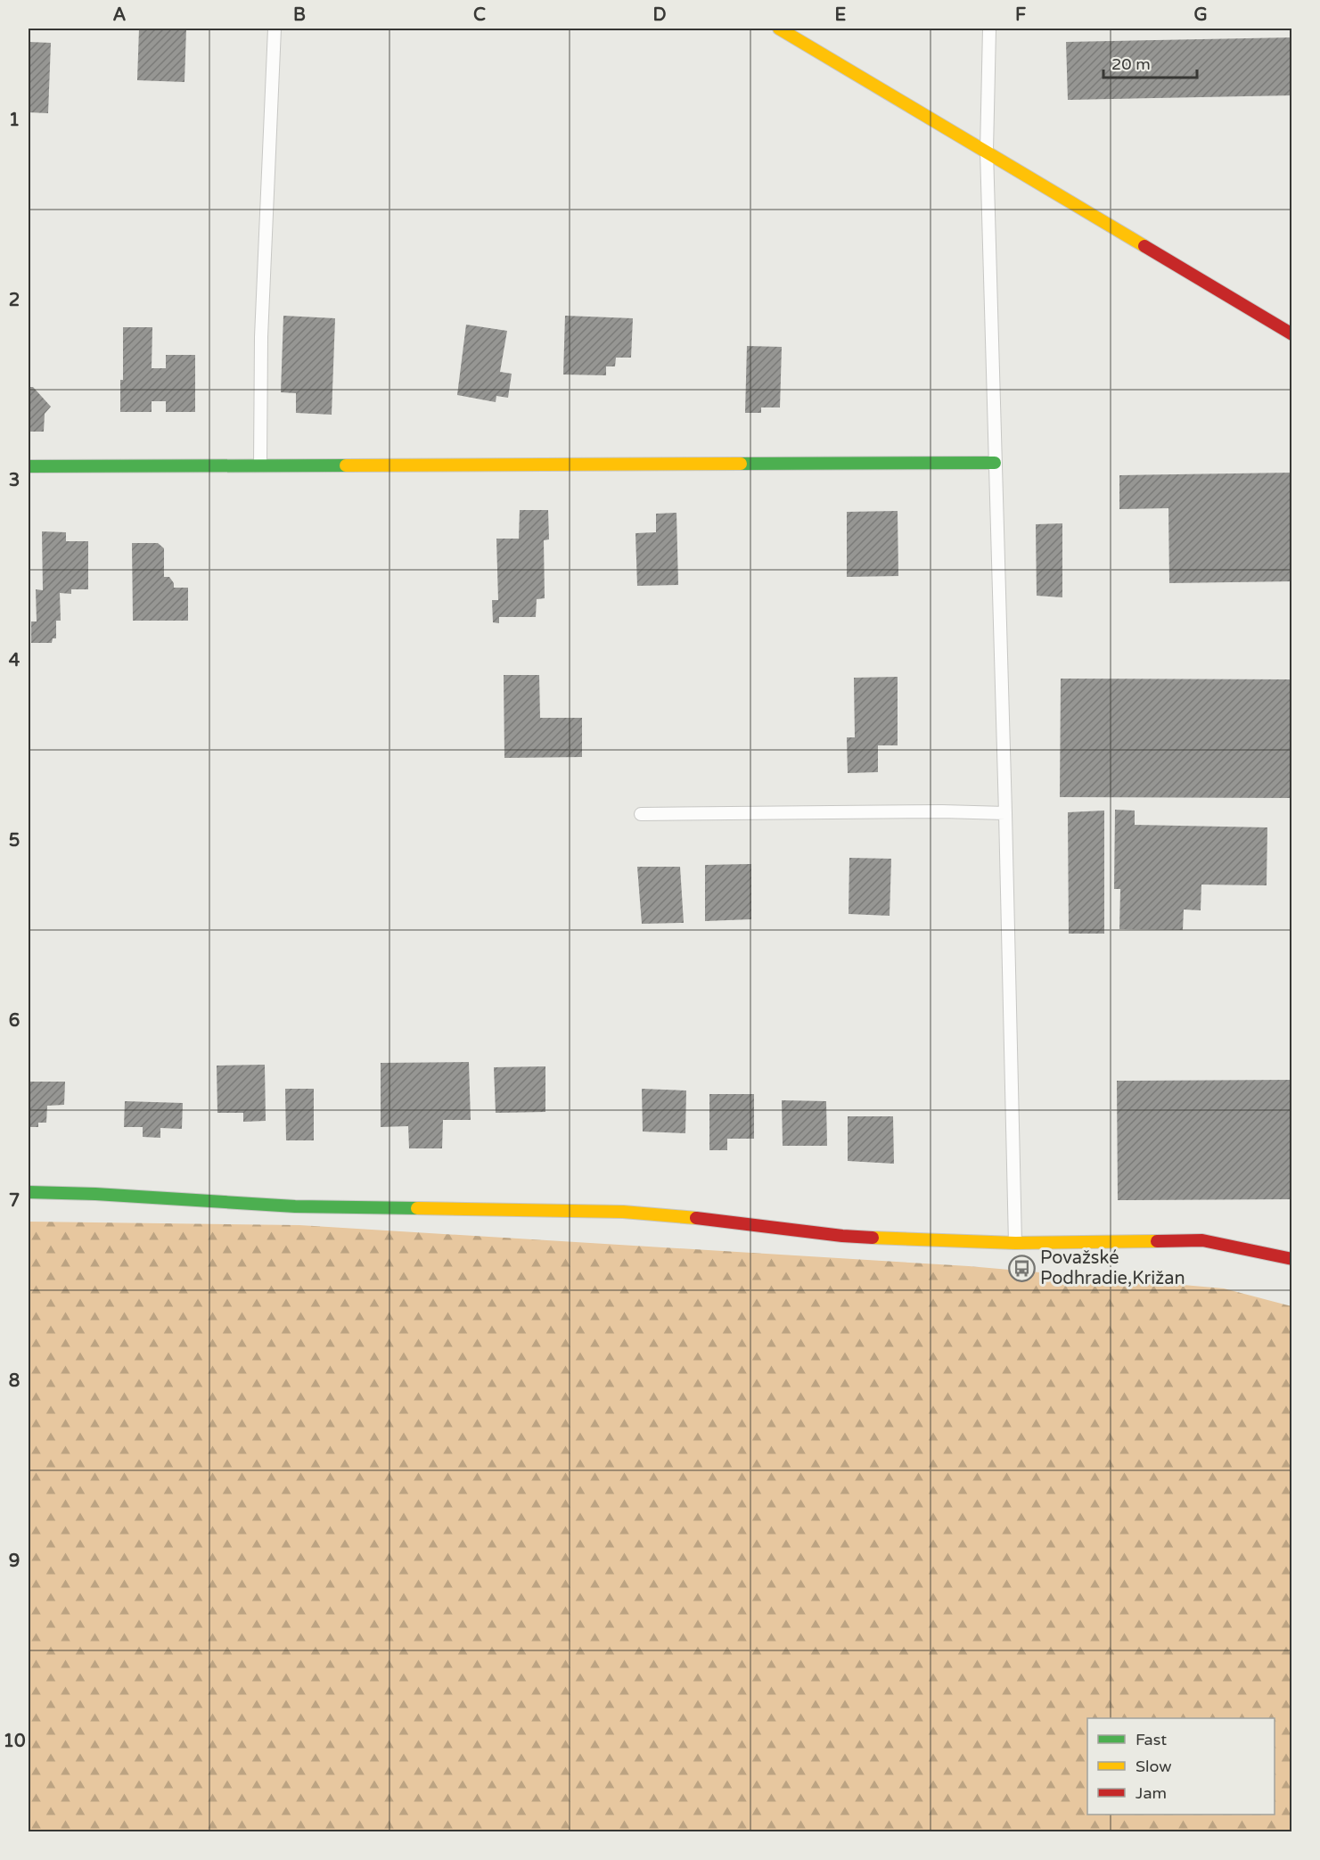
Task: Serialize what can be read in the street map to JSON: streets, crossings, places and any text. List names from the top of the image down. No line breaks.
{"places":{"bus stop":["Považské Podhradie,Križan"]},"legend":["Fast","Slow","Jam"],"scale_bar":"20 m","grid":{"columns":["A","B","C","D","E","F","G"],"rows":["1","2","3","4","5","6","7","8","9","10"]}}
